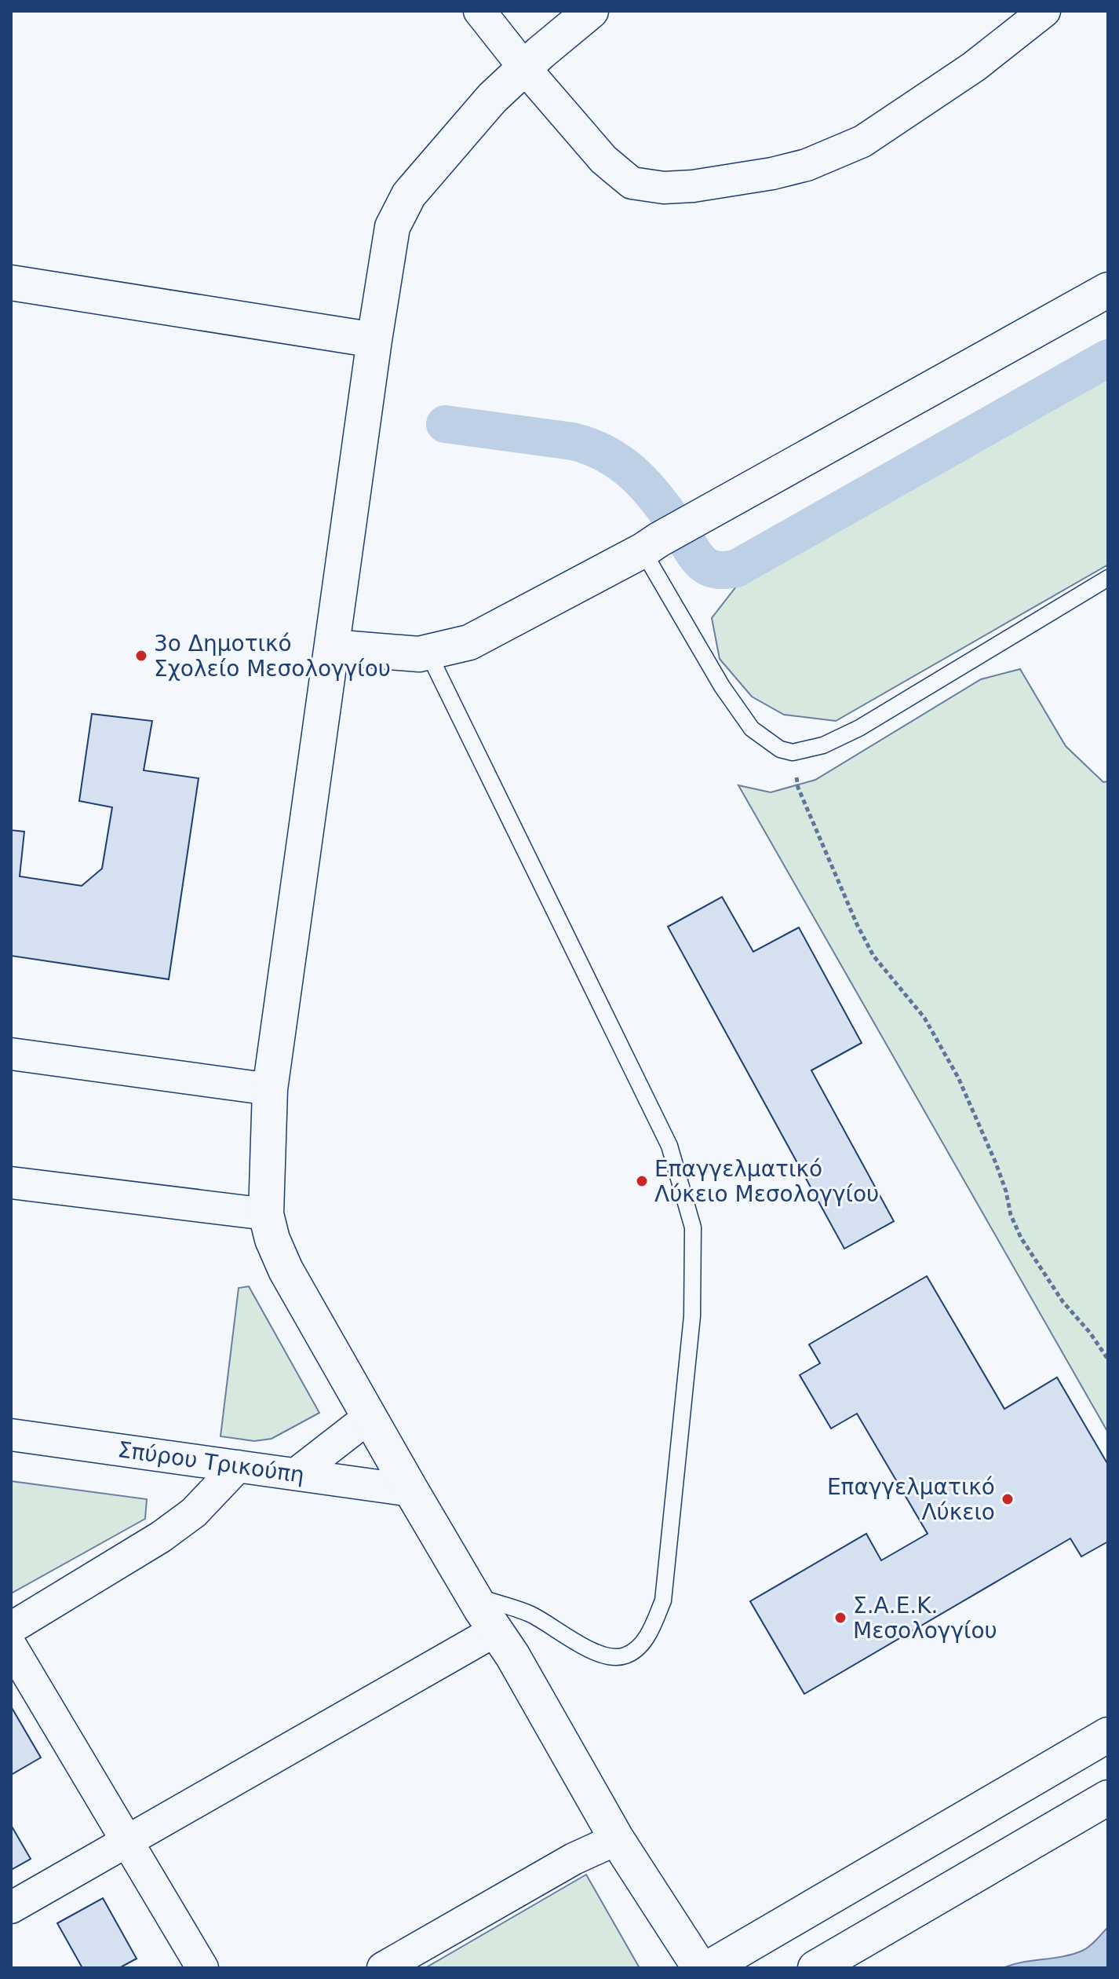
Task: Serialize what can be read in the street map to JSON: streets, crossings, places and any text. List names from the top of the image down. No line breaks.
{"streets":{"street":["Σπύρου Τρικούπη"]},"places":["3ο Δημοτικό Σχολείο Μεσολογγίου","Επαγγελματικό Λύκειο Μεσολογγίου","Επαγγελματικό Λύκειο","Σ.Α.Ε.Κ. Μεσολογγίου"]}
